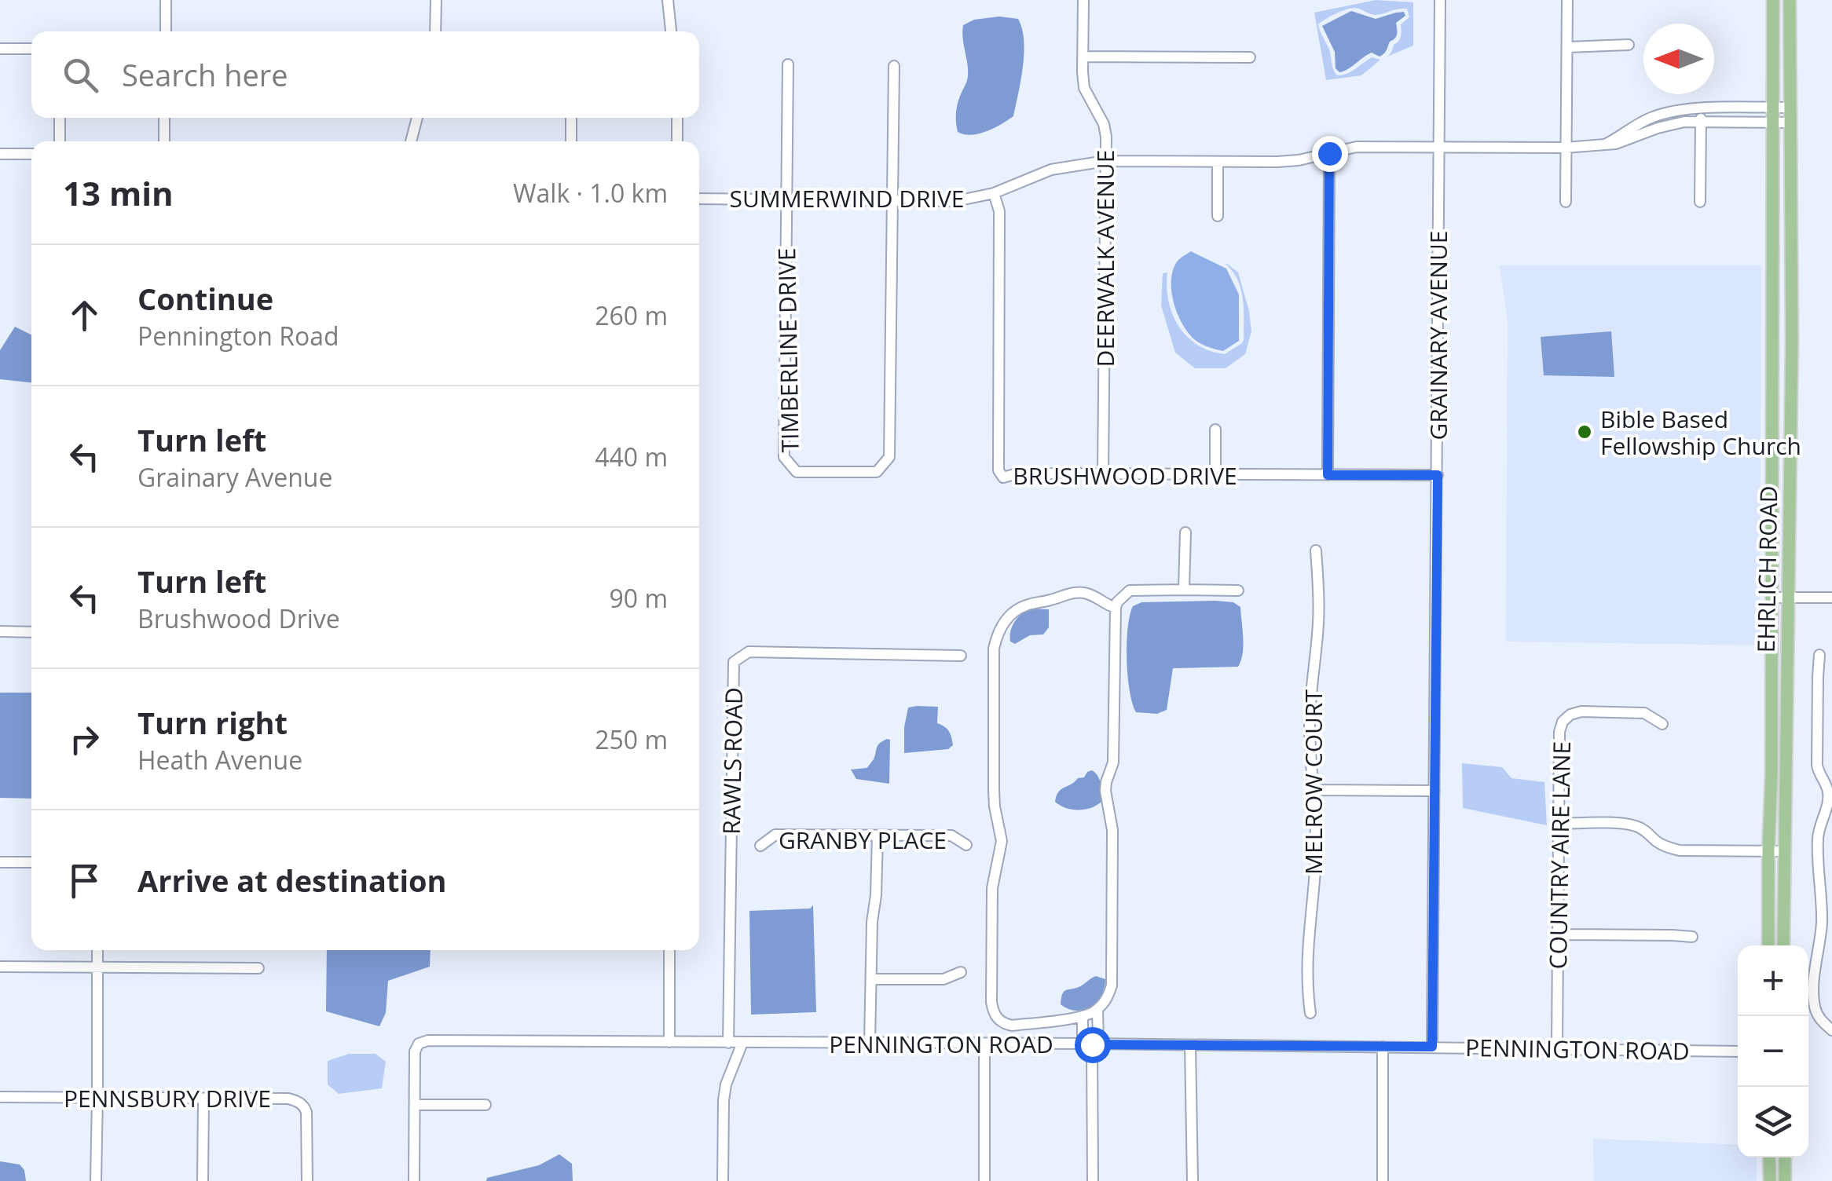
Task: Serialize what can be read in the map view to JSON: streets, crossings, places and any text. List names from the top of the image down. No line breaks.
{"streets":{"main road":["EHRLICH ROAD"],"street":["SUMMERWIND DRIVE","DEERWALK AVENUE","GRAINARY AVENUE","TIMBERLINE DRIVE","BRUSHWOOD DRIVE","RAWLS ROAD","MELROW COURT","GRANBY PLACE","COUNTRY AIRE LANE","PENNINGTON ROAD","PENNSBURY DRIVE"]},"crossings":[["SUMMERWIND DRIVE","DEERWALK AVENUE"],["SUMMERWIND DRIVE","GRAINARY AVENUE"],["SUMMERWIND DRIVE","TIMBERLINE DRIVE"],["SUMMERWIND DRIVE","BRUSHWOOD DRIVE"],["SUMMERWIND DRIVE","EHRLICH ROAD"],["DEERWALK AVENUE","BRUSHWOOD DRIVE"],["GRAINARY AVENUE","BRUSHWOOD DRIVE"],["GRAINARY AVENUE","PENNINGTON ROAD"],["RAWLS ROAD","PENNINGTON ROAD"],["COUNTRY AIRE LANE","PENNINGTON ROAD"]],"places":["Bible Based Fellowship Church"],"north":"left","page":{"search":"Search here","heading":["13 min","Walk · 1.0 km"],"list":[["Continue","Pennington Road","260 m"],["Turn left","Grainary Avenue","440 m"],["Turn left","Brushwood Drive","90 m"],["Turn right","Heath Avenue","250 m"],"Arrive at destination"],"map_buttons":["+","−"]}}
